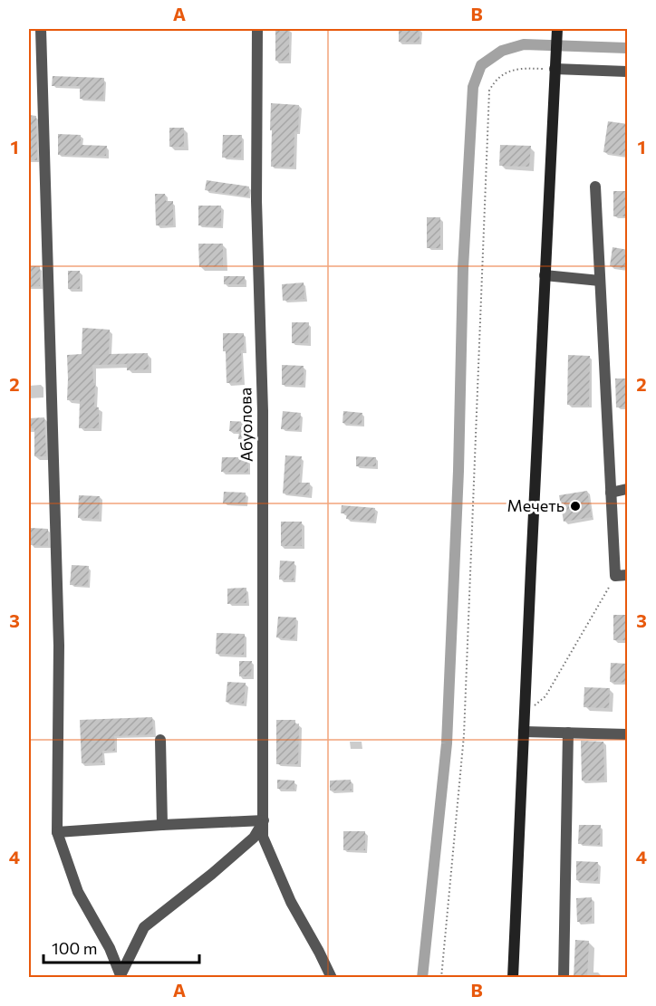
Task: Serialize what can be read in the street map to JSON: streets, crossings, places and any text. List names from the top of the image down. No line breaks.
{"streets":{"street":["Абуолова"]},"places":["Мечеть"],"scale_bar":"100 m","grid":{"columns":["A","B"],"rows":["1","2","3","4"]}}
